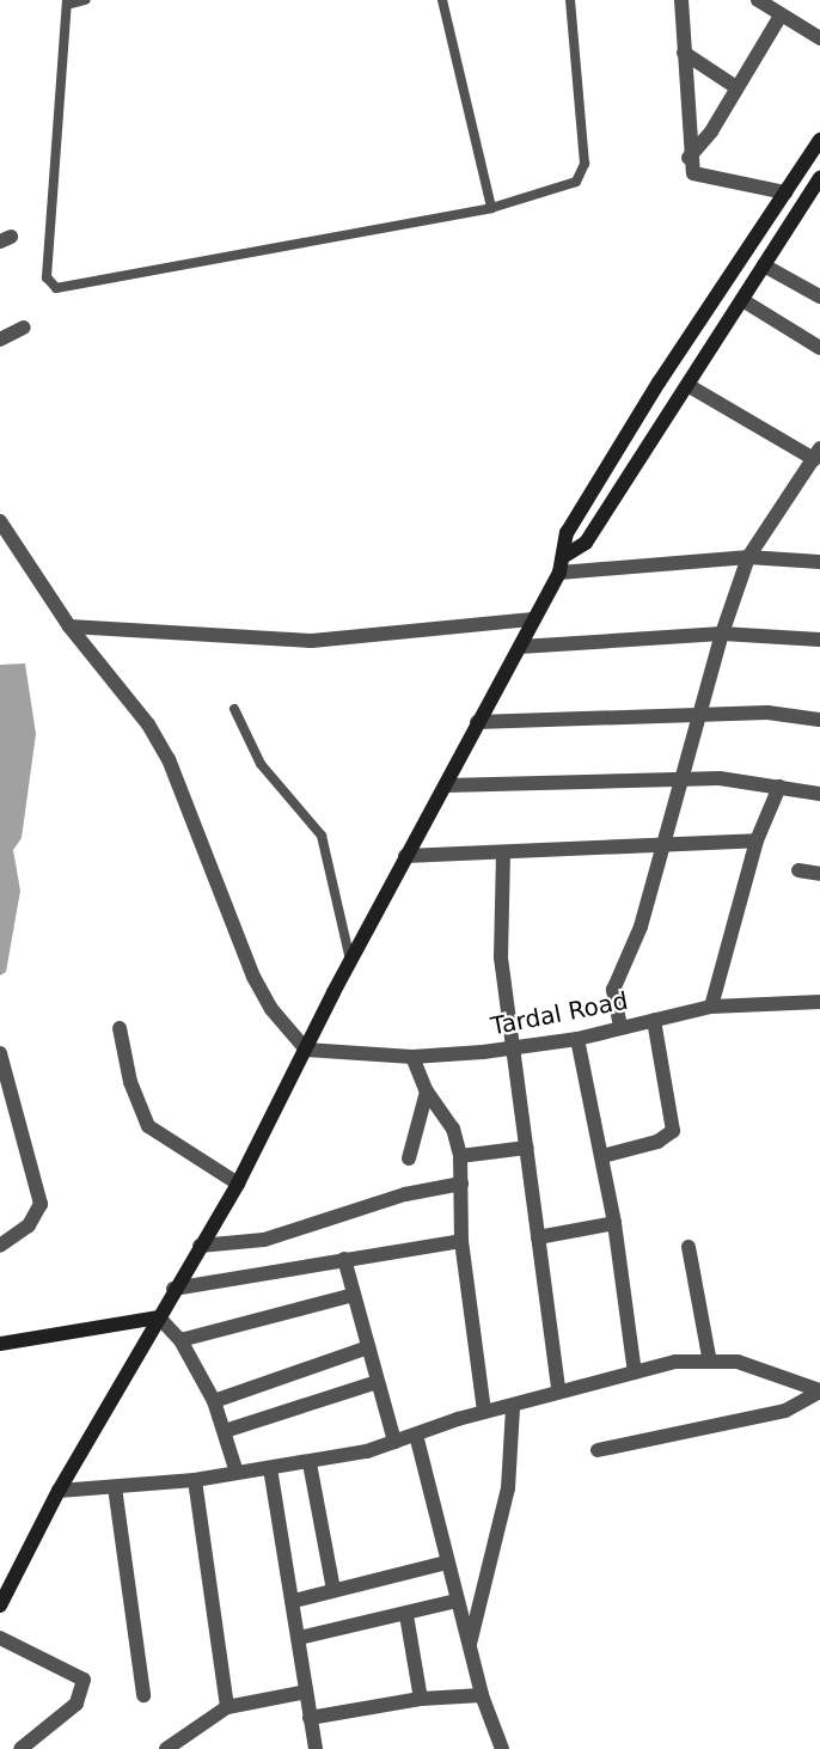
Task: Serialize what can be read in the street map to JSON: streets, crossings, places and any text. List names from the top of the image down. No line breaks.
{"streets":{"street":["Tardal Road"]}}
